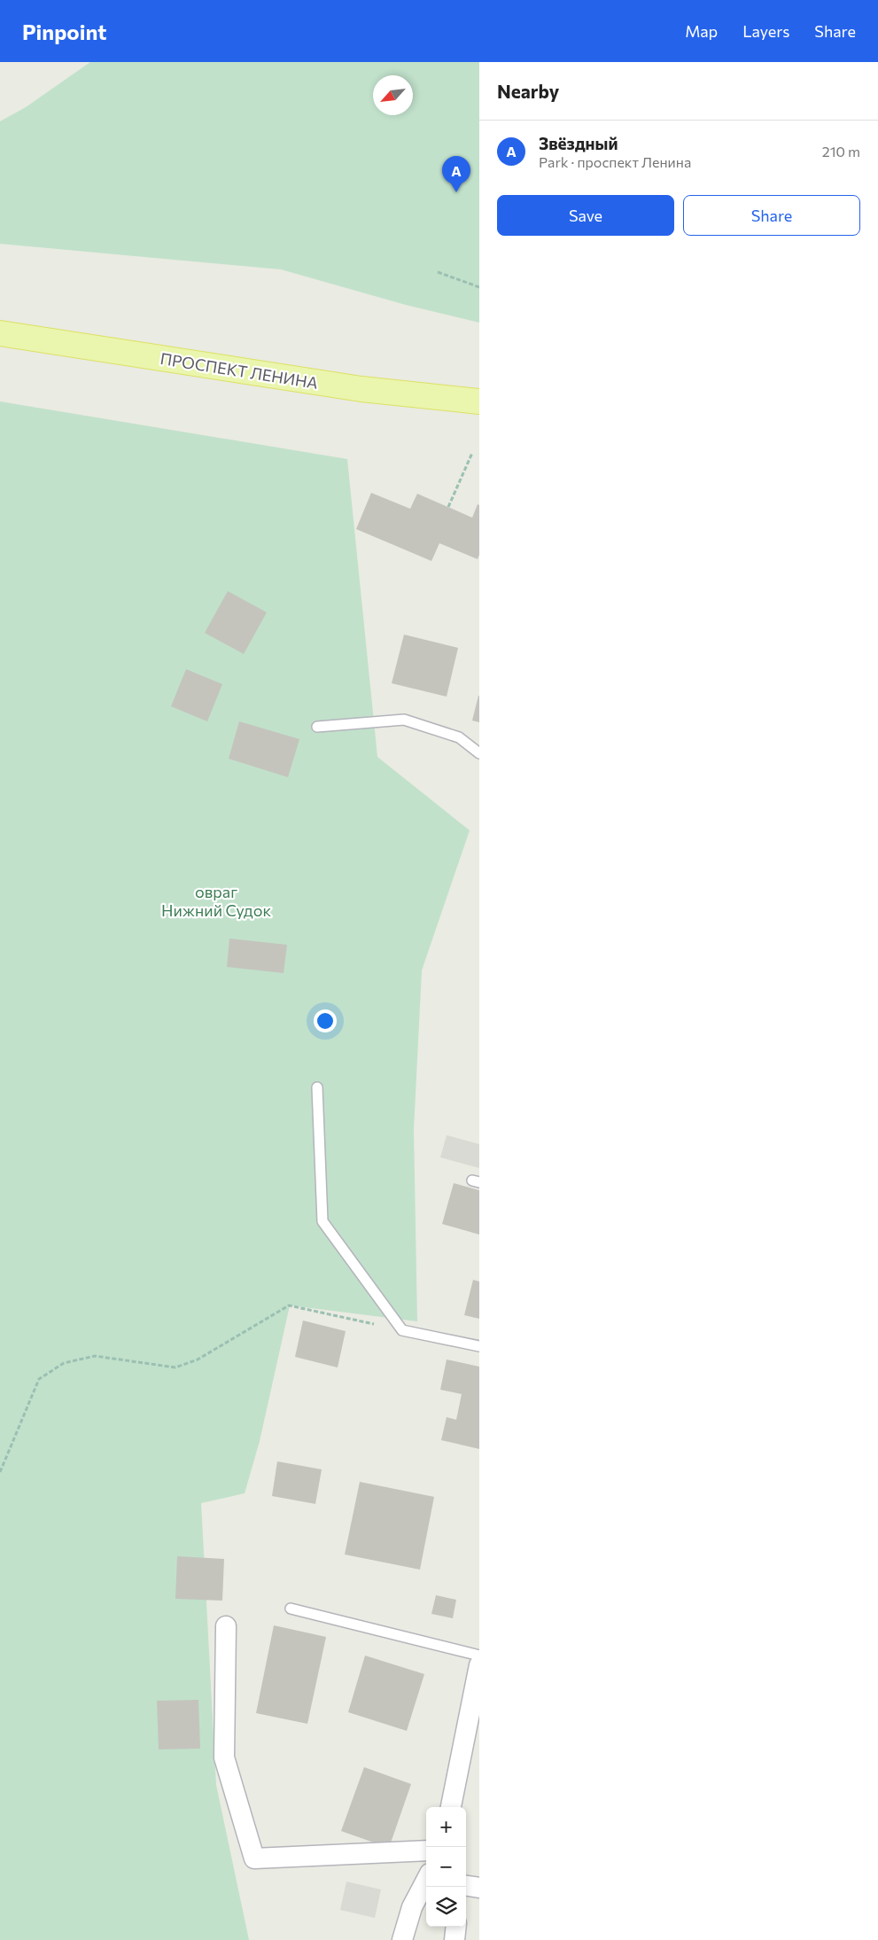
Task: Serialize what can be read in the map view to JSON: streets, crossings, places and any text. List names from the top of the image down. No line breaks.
{"streets":{"main road":["ПРОСПЕКТ ЛЕНИНА"]},"parks":["овраг Нижний Судок"],"north":"bottom left","page":{"header":"Pinpoint","nav":["Map","Layers","Share"],"heading":"Nearby","list":[{"mark":"A","name":"Звёздный","note":"Park · проспект Ленина","value":"210 m"}],"pins":"A","buttons":["Save","Share"],"map_buttons":["+","−"]}}
